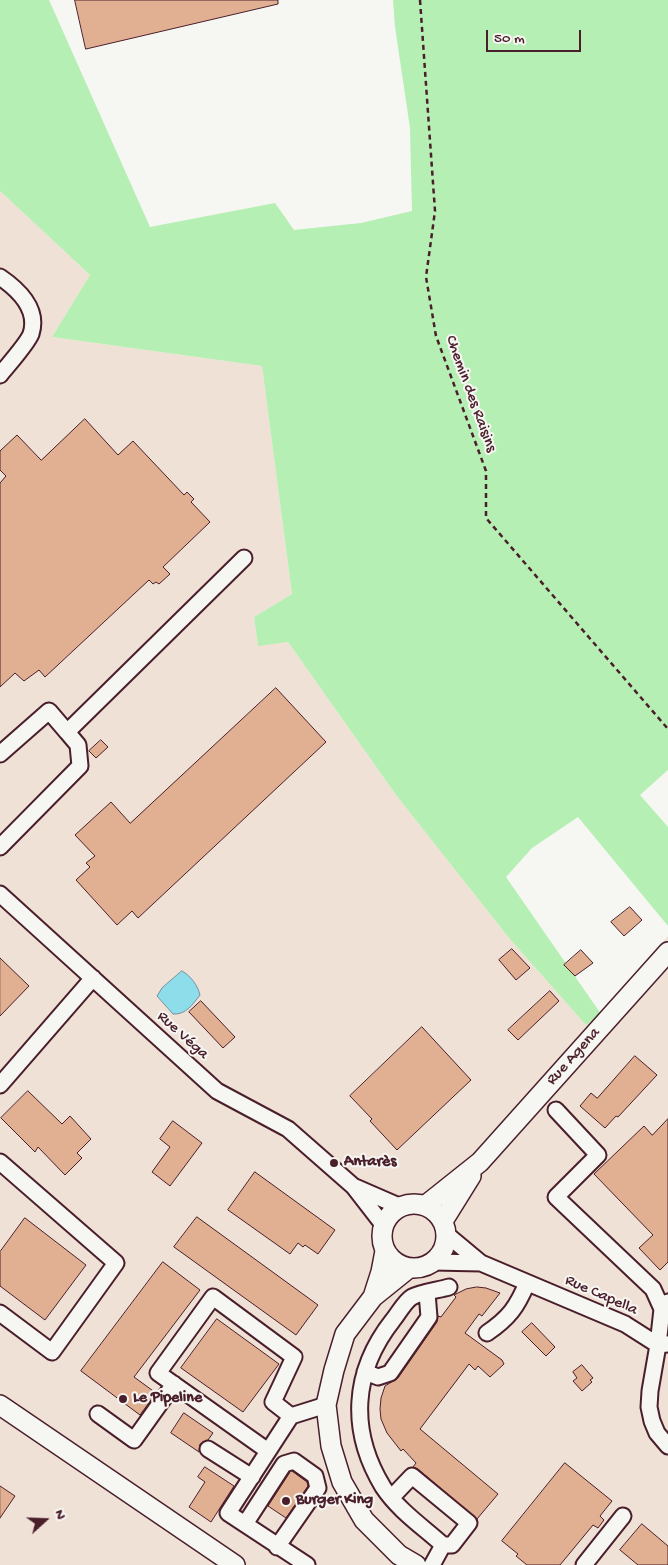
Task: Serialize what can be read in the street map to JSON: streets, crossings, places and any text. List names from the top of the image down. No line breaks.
{"streets":{"main road":["Rue Agena"],"street":["Rue Véga","Rue Capella"],"path":["Chemin des Raisins"]},"crossings":[["Rue Véga","Rue Agena"],["Rue Véga","Rue Capella"],["Rue Agena","Rue Capella"]],"places":["Antarès","Le Pipeline","Burger King"],"scale_bar":"50 m","north":"right"}
